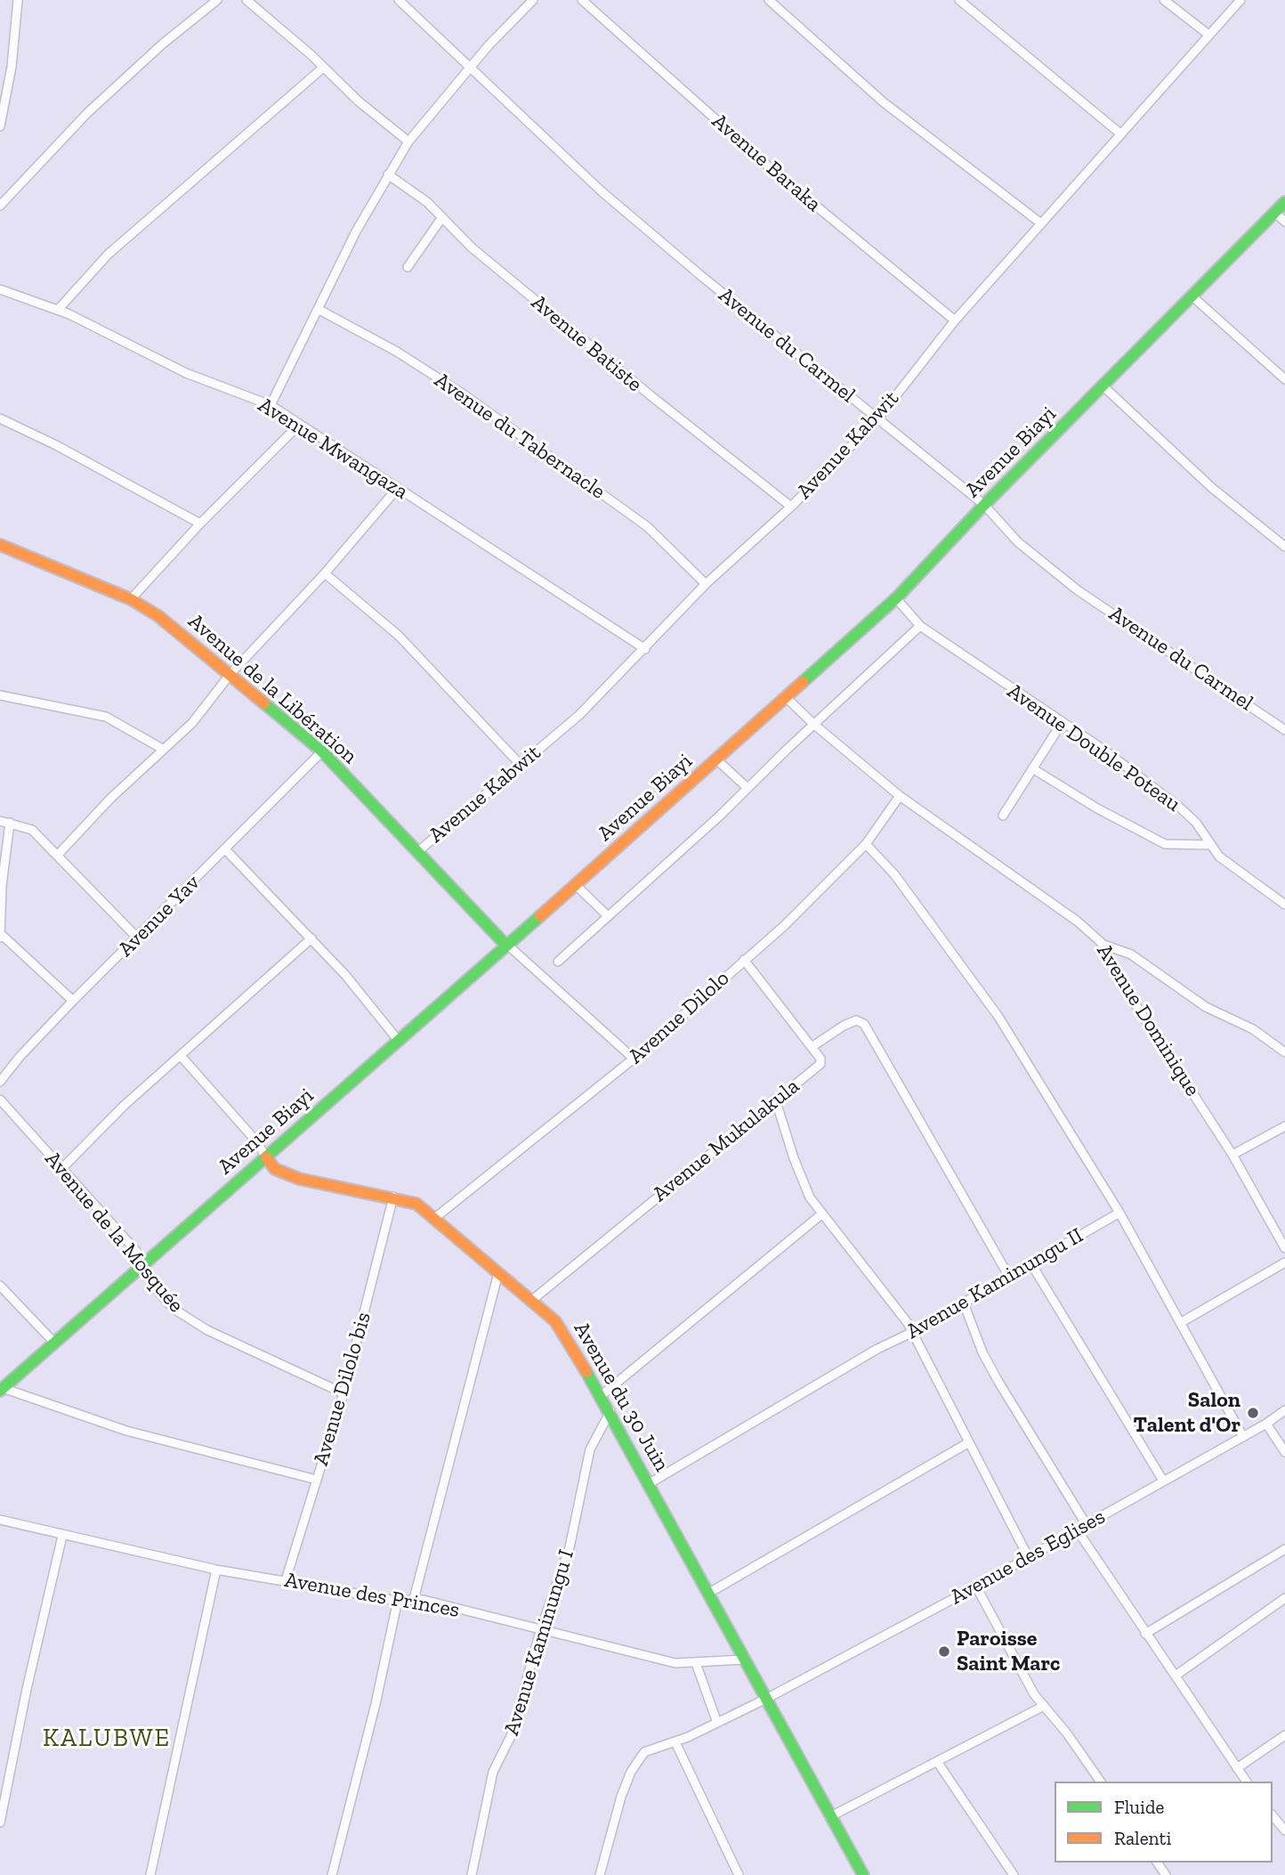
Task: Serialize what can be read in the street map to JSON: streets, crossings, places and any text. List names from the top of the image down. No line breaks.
{"streets":{"street":["Avenue Baraka","Avenue Batiste","Avenue du Carmel","Avenue du Tabernacle","Avenue Kabwit","Avenue Mwangaza","Avenue Biayi","Avenue de la Libération","Avenue Double Poteau","Avenue Yav","Avenue Dilolo","Avenue Dominique","Avenue Mukulakula","Avenue de la Mosquée","Avenue Kaminungu II","Avenue Dilolo bis","Avenue du 30 Juin","Avenue des Eglises","Avenue des Princes","Avenue Kaminungu I"]},"crossings":[["Avenue Baraka","Avenue Kabwit"],["Avenue Batiste","Avenue Kabwit"],["Avenue du Carmel","Avenue Kabwit"],["Avenue du Carmel","Avenue Biayi"],["Avenue du Tabernacle","Avenue Kabwit"],["Avenue Kabwit","Avenue Mwangaza"],["Avenue Kabwit","Avenue de la Libération"],["Avenue Biayi","Avenue de la Libération"],["Avenue Biayi","Avenue Double Poteau"],["Avenue Biayi","Avenue Dominique"],["Avenue Biayi","Avenue de la Mosquée"],["Avenue Biayi","Avenue du 30 Juin"],["Avenue de la Libération","Avenue Yav"],["Avenue Dilolo","Avenue Dominique"],["Avenue Dilolo","Avenue du 30 Juin"],["Avenue Mukulakula","Avenue du 30 Juin"],["Avenue de la Mosquée","Avenue Dilolo bis"],["Avenue Kaminungu II","Avenue du 30 Juin"],["Avenue Dilolo bis","Avenue du 30 Juin"],["Avenue Dilolo bis","Avenue des Princes"],["Avenue du 30 Juin","Avenue des Eglises"],["Avenue du 30 Juin","Avenue des Princes"],["Avenue du 30 Juin","Avenue Kaminungu I"],["Avenue des Princes","Avenue Kaminungu I"]],"districts":["KALUBWE"],"places":["Salon Talent d'Or","Paroisse Saint Marc"],"legend":["Fluide","Ralenti"]}
